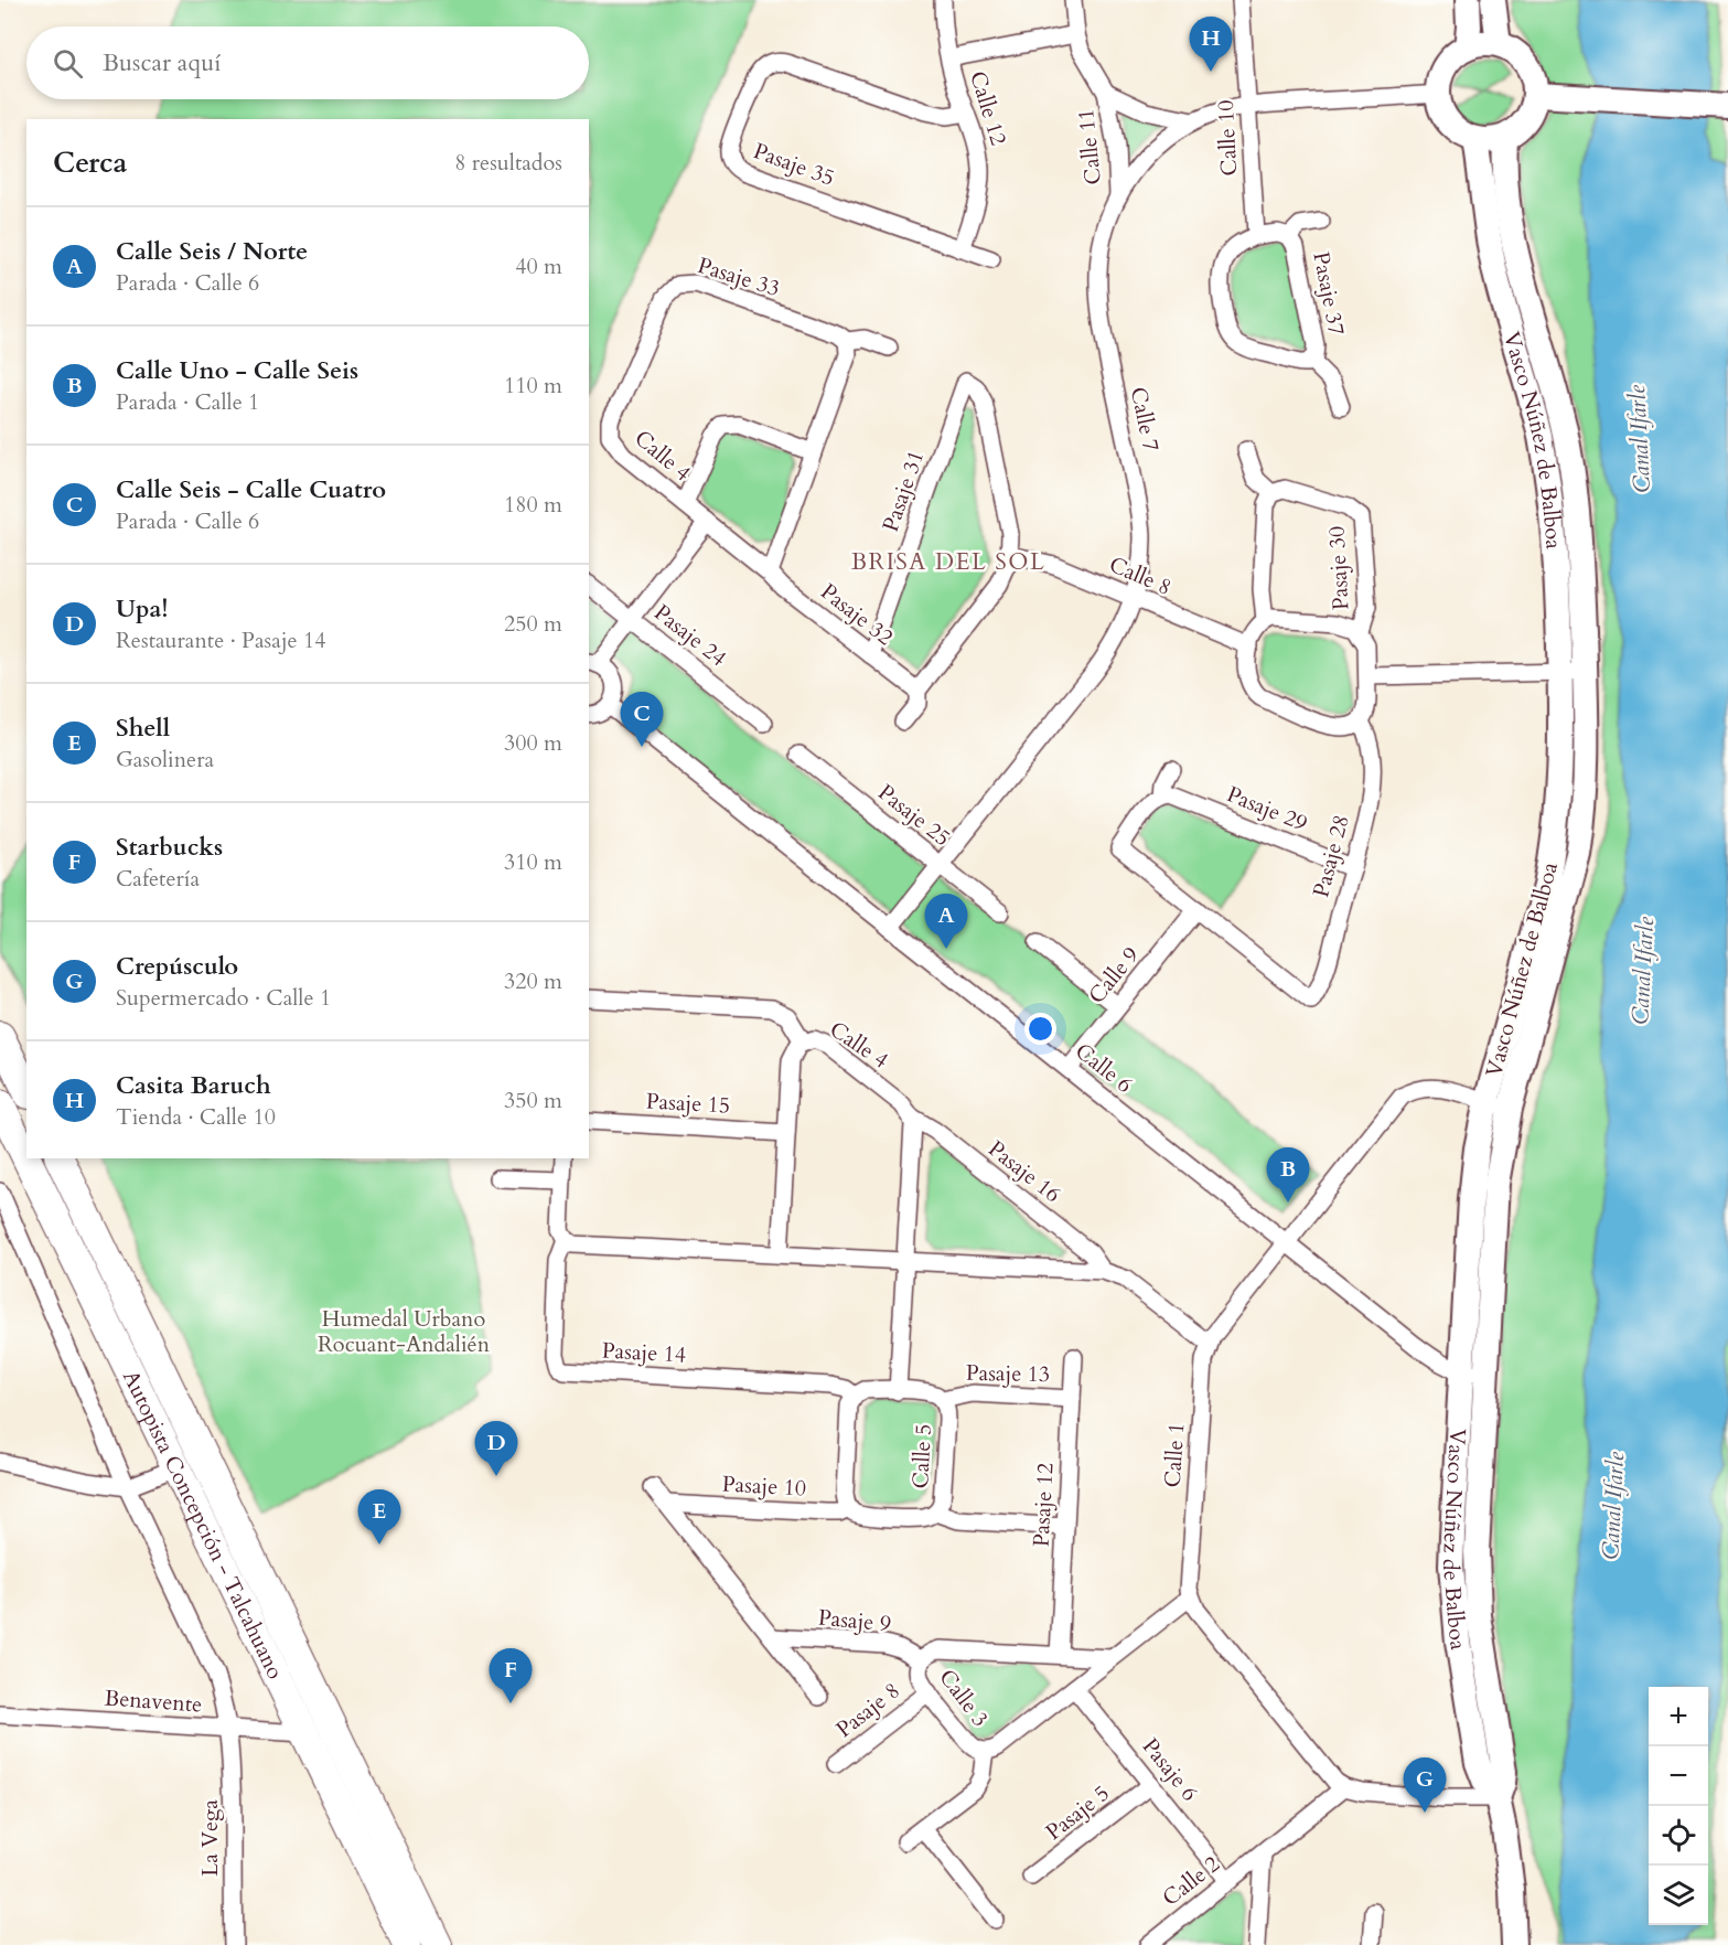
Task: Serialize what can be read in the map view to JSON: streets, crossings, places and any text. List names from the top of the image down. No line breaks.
{"streets":{"main road":["Autopista Concepción - Talcahuano"],"street":["Calle 12","Calle 10","Calle 11","Pasaje 35","Pasaje 33","Pasaje 37","Calle 7","Vasco Núñez de Balboa","Calle 4","Pasaje 31","Pasaje 30","Calle 8","Pasaje 32","Pasaje 24","Pasaje 29","Pasaje 25","Pasaje 28","Calle 9","Calle 6","Pasaje 15","Pasaje 16","Pasaje 14","Pasaje 13","Calle 1","Calle 5","Pasaje 10","Pasaje 12","Pasaje 9","Calle 3","Benavente","Pasaje 8","Pasaje 6","Pasaje 5","La Vega","Calle 2"]},"crossings":[["Calle 12","Calle 11"],["Calle 12","Pasaje 35"],["Calle 10","Pasaje 37"],["Calle 10","Calle 7"],["Calle 11","Calle 7"],["Pasaje 33","Calle 4"],["Calle 7","Vasco Núñez de Balboa"],["Calle 7","Calle 8"],["Calle 7","Pasaje 25"],["Calle 7","Calle 6"],["Vasco Núñez de Balboa","Calle 6"],["Vasco Núñez de Balboa","Calle 1"],["Calle 4","Pasaje 32"],["Calle 4","Pasaje 15"],["Calle 4","Pasaje 16"],["Pasaje 31","Calle 8"],["Pasaje 31","Pasaje 32"],["Pasaje 30","Calle 8"],["Pasaje 30","Pasaje 28"],["Calle 8","Pasaje 28"],["Pasaje 29","Pasaje 28"],["Pasaje 28","Calle 9"],["Calle 9","Calle 6"],["Calle 6","Calle 1"],["Pasaje 14","Pasaje 13"],["Pasaje 14","Calle 5"],["Pasaje 14","Pasaje 10"],["Pasaje 13","Calle 5"],["Pasaje 13","Pasaje 10"],["Pasaje 13","Pasaje 12"],["Calle 1","Calle 3"],["Calle 5","Pasaje 10"],["Pasaje 12","Calle 3"],["Autopista Concepción - Talcahuano","Benavente"],["Pasaje 9","Calle 3"],["Calle 3","Pasaje 8"],["Calle 3","Pasaje 6"],["Benavente","La Vega"],["Pasaje 6","Pasaje 5"],["Pasaje 6","Calle 2"]],"districts":["BRISA DEL SOL"],"water":["Canal Ifarle"],"parks":["Humedal Urbano Rocuant-Andalién"],"page":{"pins":["H","C","A","B","D","E","F","G"],"search":"Buscar aquí","heading":["Cerca","8 resultados"],"list":[{"mark":"A","name":"Calle Seis / Norte","note":"Parada · Calle 6","value":"40 m"},{"mark":"B","name":"Calle Uno - Calle Seis","note":"Parada · Calle 1","value":"110 m"},{"mark":"C","name":"Calle Seis - Calle Cuatro","note":"Parada · Calle 6","value":"180 m"},{"mark":"D","name":"Upa!","note":"Restaurante · Pasaje 14","value":"250 m"},{"mark":"E","name":"Shell","note":"Gasolinera","value":"300 m"},{"mark":"F","name":"Starbucks","note":"Cafetería","value":"310 m"},{"mark":"G","name":"Crepúsculo","note":"Supermercado · Calle 1","value":"320 m"},{"mark":"H","name":"Casita Baruch","note":"Tienda · Calle 10","value":"350 m"}],"map_buttons":["+","−"]}}
